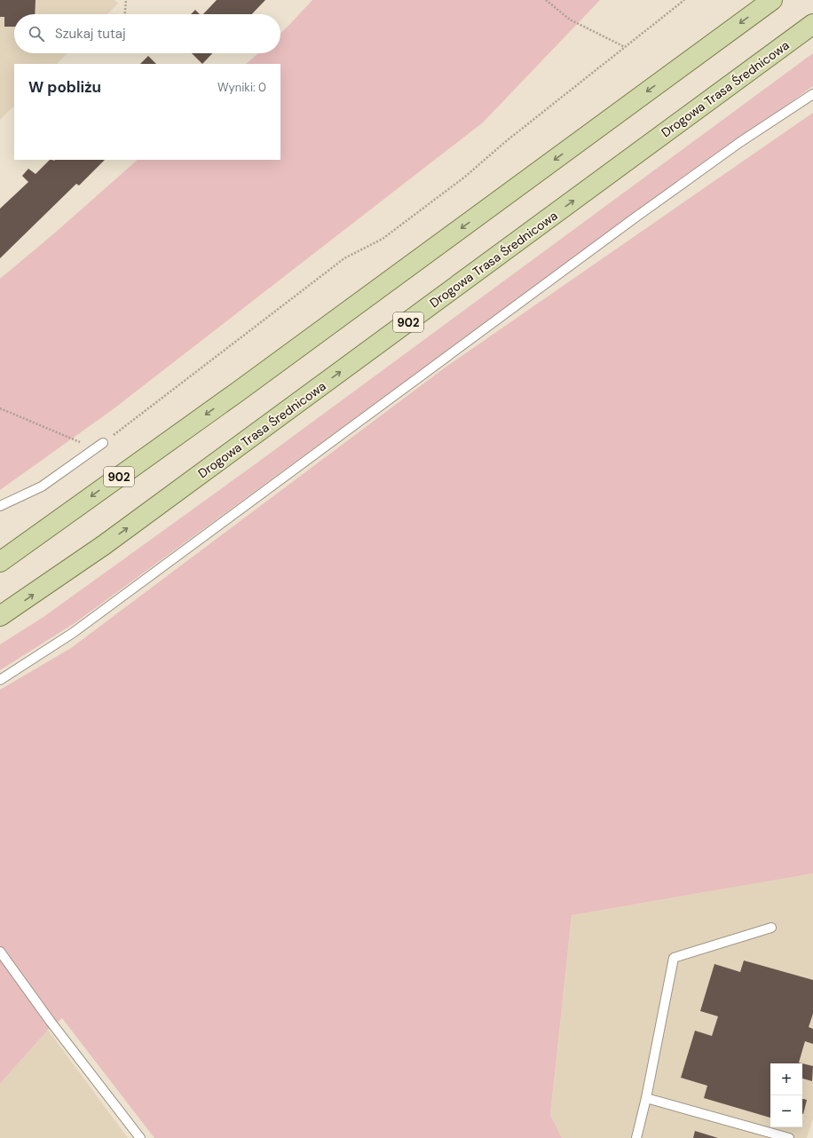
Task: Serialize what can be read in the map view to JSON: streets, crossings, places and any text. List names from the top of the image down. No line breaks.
{"streets":{"main road":["Drogowa Trasa Średnicowa","902"]},"page":{"search":"Szukaj tutaj","heading":["W pobliżu","Wyniki: 0"],"map_buttons":["+","−"]}}
